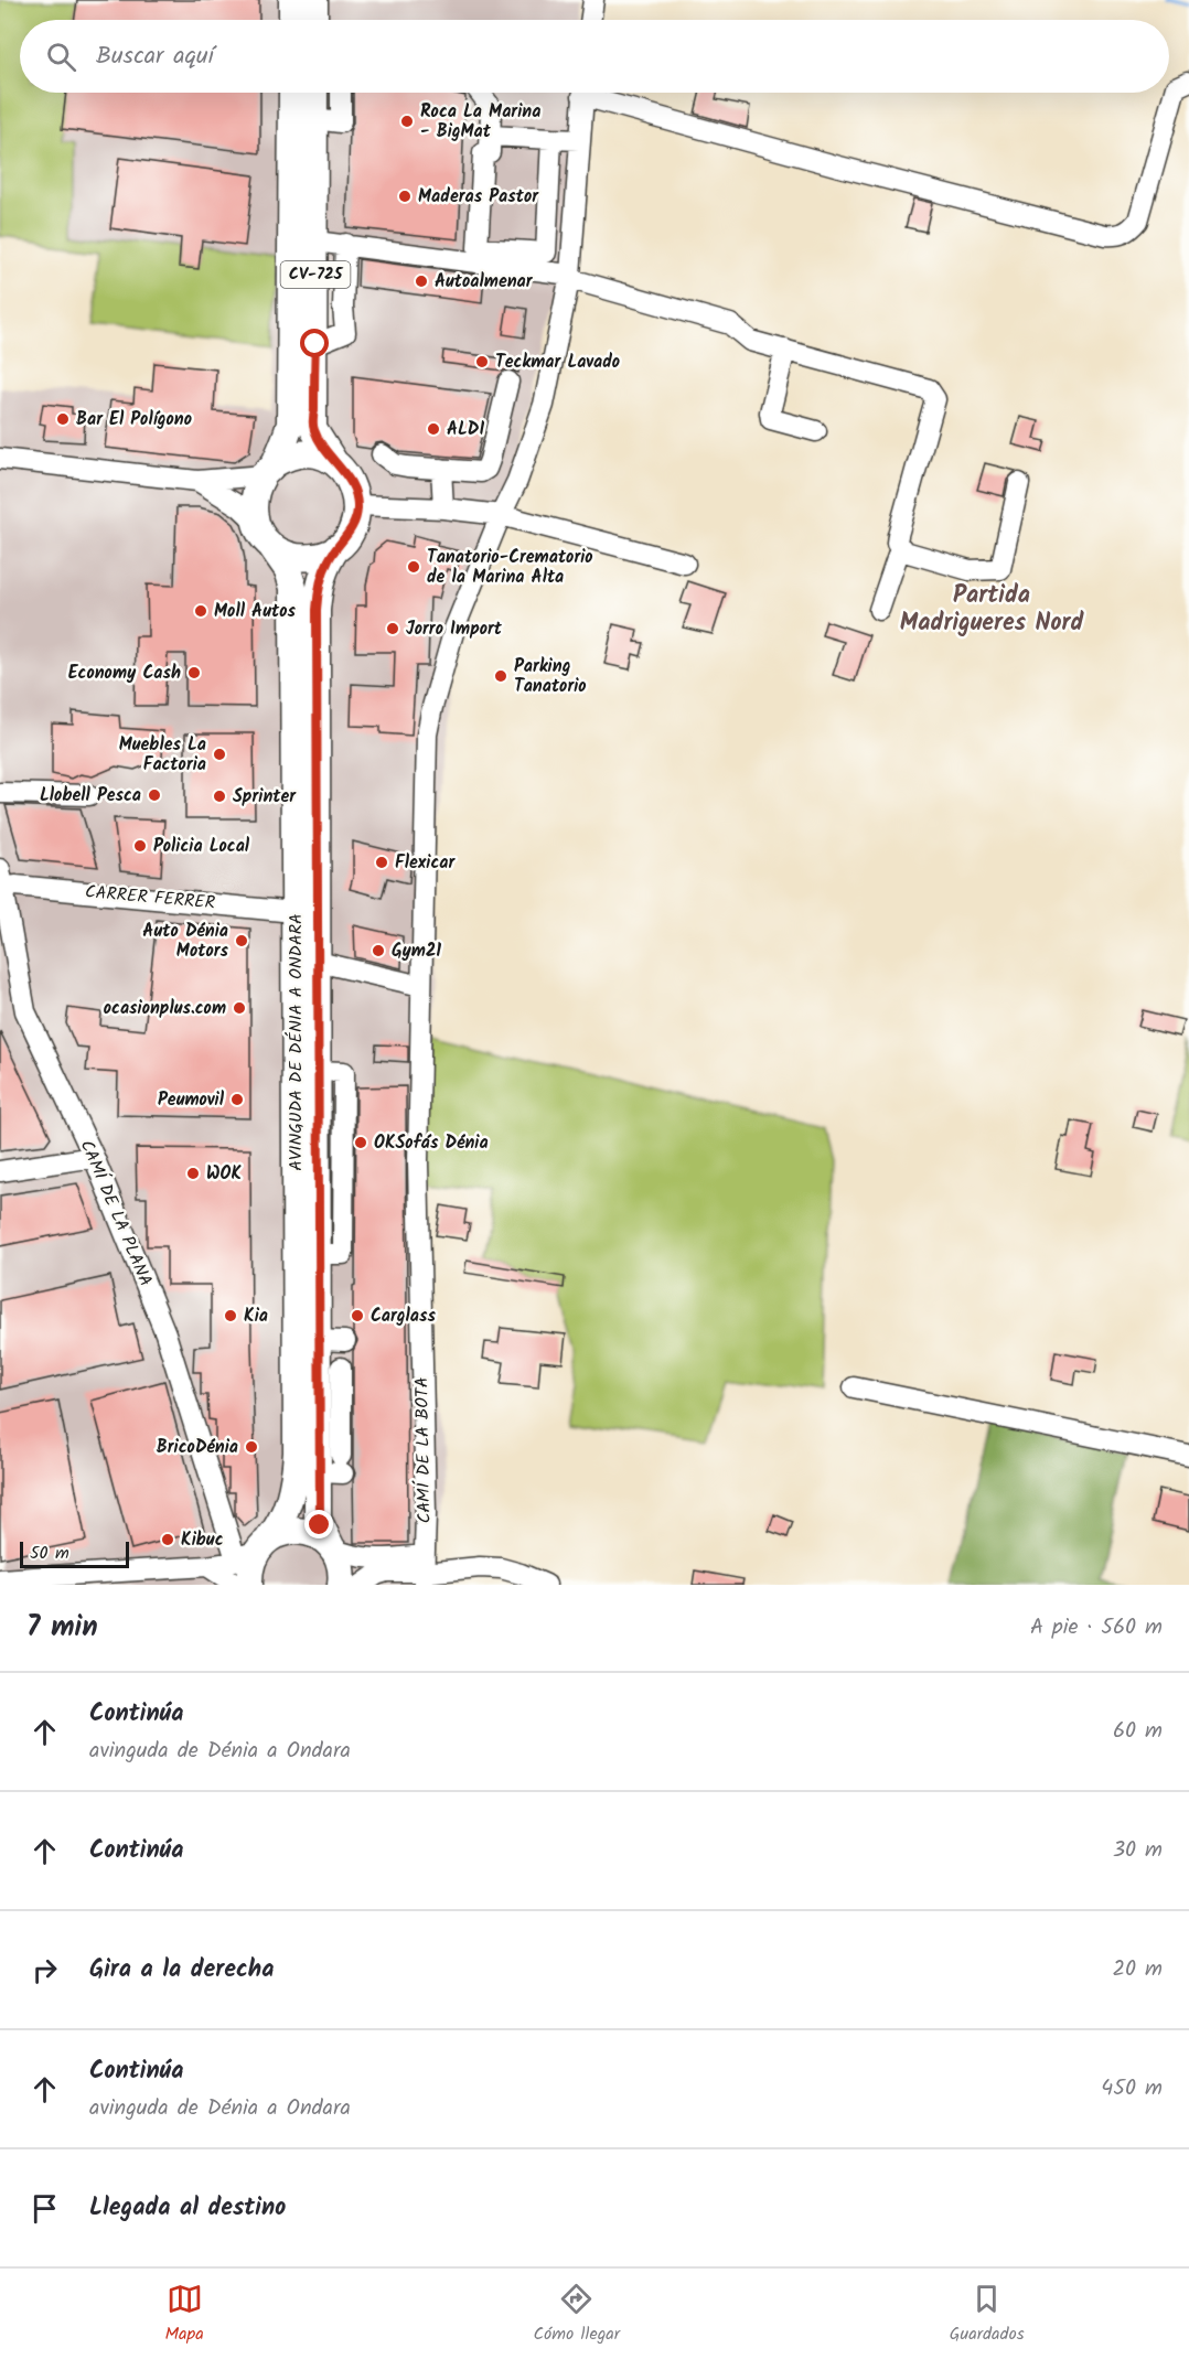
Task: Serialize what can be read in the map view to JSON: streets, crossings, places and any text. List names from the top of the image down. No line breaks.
{"streets":{"main road":["CV-725","AVINGUDA DE DÉNIA A ONDARA"],"street":["CARRER FERRER","CAMÍ DE LA PLANA","CAMÍ DE LA BOTA"]},"crossings":[["CV-725","AVINGUDA DE DÉNIA A ONDARA"],["CARRER FERRER","AVINGUDA DE DÉNIA A ONDARA"],["CARRER FERRER","CAMÍ DE LA PLANA"]],"districts":["Partida Madrigueres Nord"],"places":["Roca La Marina - BigMat","Maderas Pastor","Autoalmenar","Teckmar Lavado","Bar El Polígono","ALDI","Tanatorio-Crematorio de la Marina Alta","Moll Autos","Jorro Import","Economy Cash","Parking Tanatorio","Muebles La Factoria","Llobell Pesca","Sprinter","Policia Local","Flexicar","Auto Dénia Motors","Gym21","ocasionplus.com","Peumovil","OKSofás Dénia","WOK","Kia","Carglass","BricoDénia","Kibuc"],"scale_bar":"50 m","page":{"search":"Buscar aquí","scale":"50 m","heading":["7 min","A pie · 560 m"],"list":[["Continúa","avinguda de Dénia a Ondara","60 m"],["Continúa","30 m"],["Gira a la derecha","20 m"],["Continúa","avinguda de Dénia a Ondara","450 m"],"Llegada al destino"],"nav":["Mapa","Cómo llegar","Guardados"]}}
